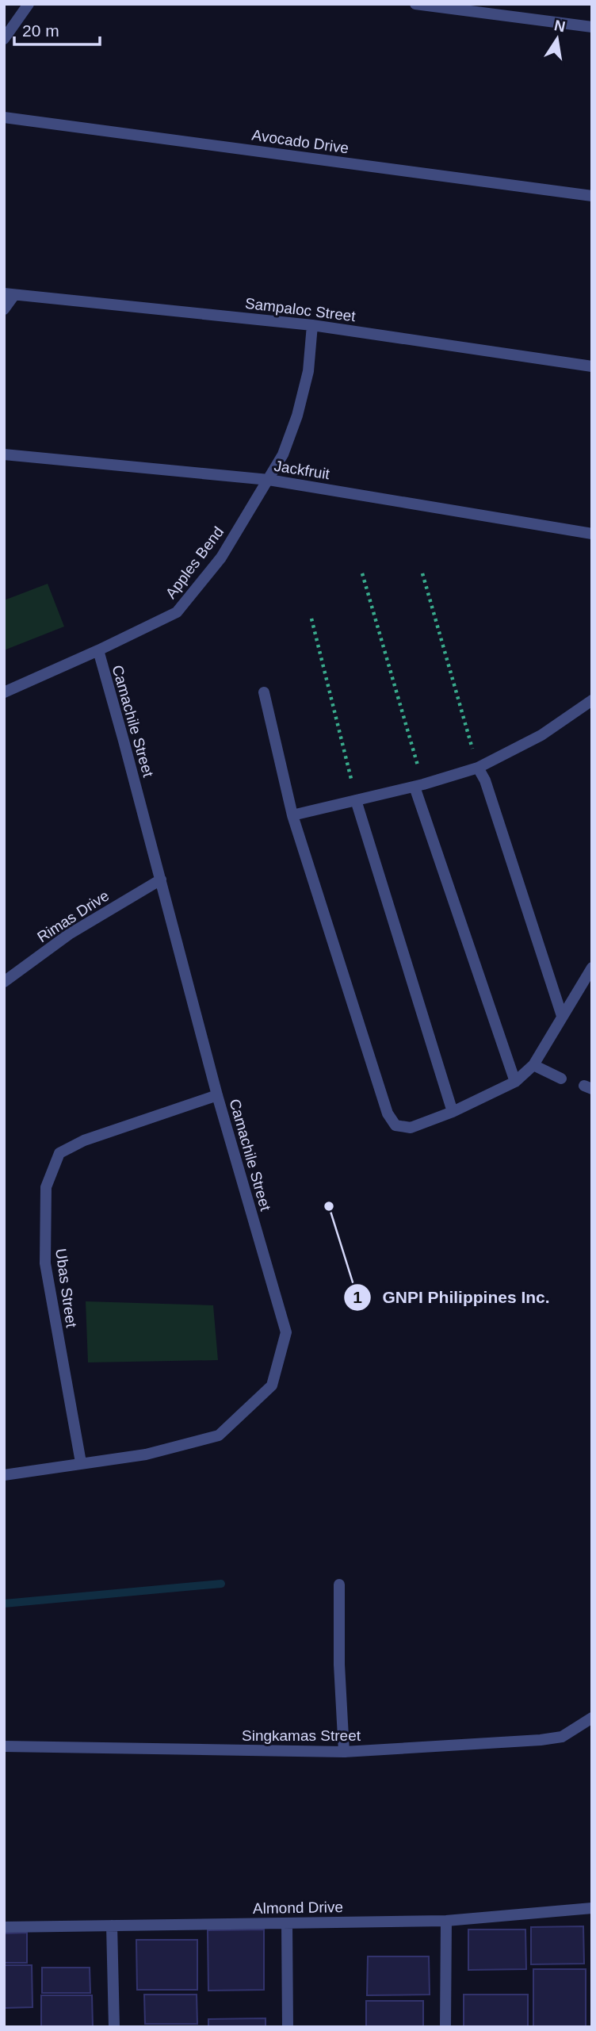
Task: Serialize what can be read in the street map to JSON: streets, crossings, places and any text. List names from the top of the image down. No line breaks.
{"streets":{"street":["Avocado Drive","Sampaloc Street","Jackfruit","Apples Bend","Camachile Street","Rimas Drive","Ubas Street","Singkamas Street","Almond Drive"]},"crossings":[["Sampaloc Street","Apples Bend"],["Jackfruit","Apples Bend"],["Apples Bend","Camachile Street"],["Camachile Street","Rimas Drive"],["Camachile Street","Ubas Street"]],"places":["GNPI Philippines Inc."],"scale_bar":"20 m","north":"top"}
